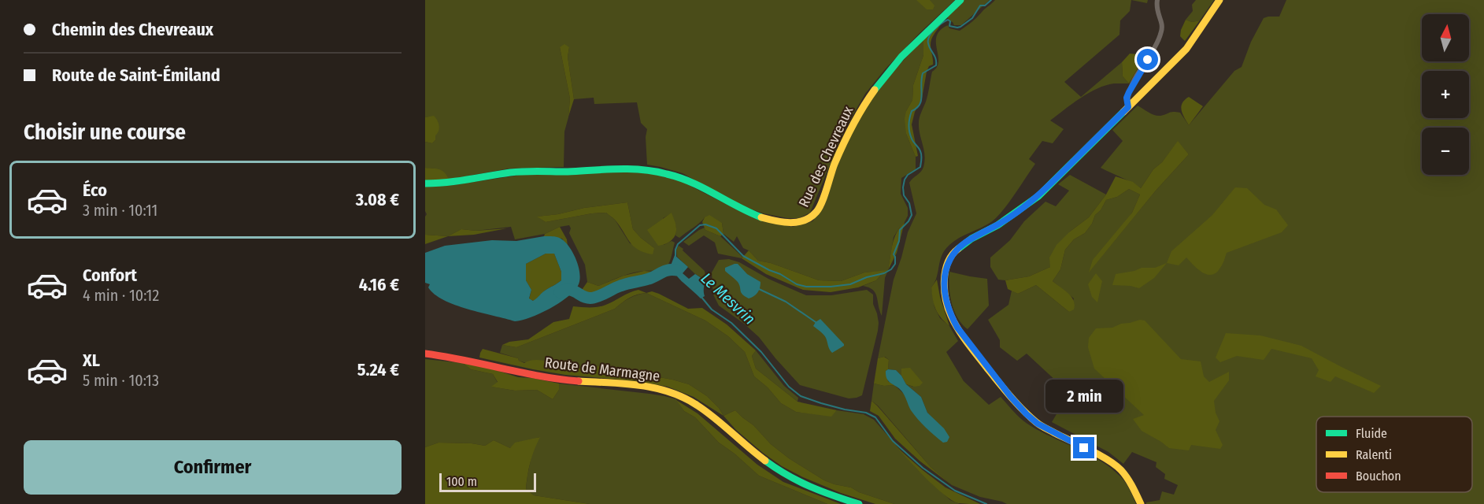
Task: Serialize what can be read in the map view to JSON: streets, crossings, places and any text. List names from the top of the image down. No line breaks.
{"streets":{"main road":["Rue des Chevreaux","Route de Marmagne"]},"water":["Le Mesvrin"],"legend":["Fluide","Ralenti","Bouchon"],"scale_bar":"100 m","north":"top","page":{"banner":["Chemin des Chevreaux","Route de Saint-Émiland"],"map_buttons":["+","−"],"heading":"Choisir une course","list":[{"name":"Éco","note":"3 min · 10:11","value":"3.08 €"},{"name":"Confort","note":"4 min · 10:12","value":"4.16 €"},{"name":"XL","note":"5 min · 10:13","value":"5.24 €"}],"bubble":"2 min","buttons":"Confirmer","scale":"100 m"}}
